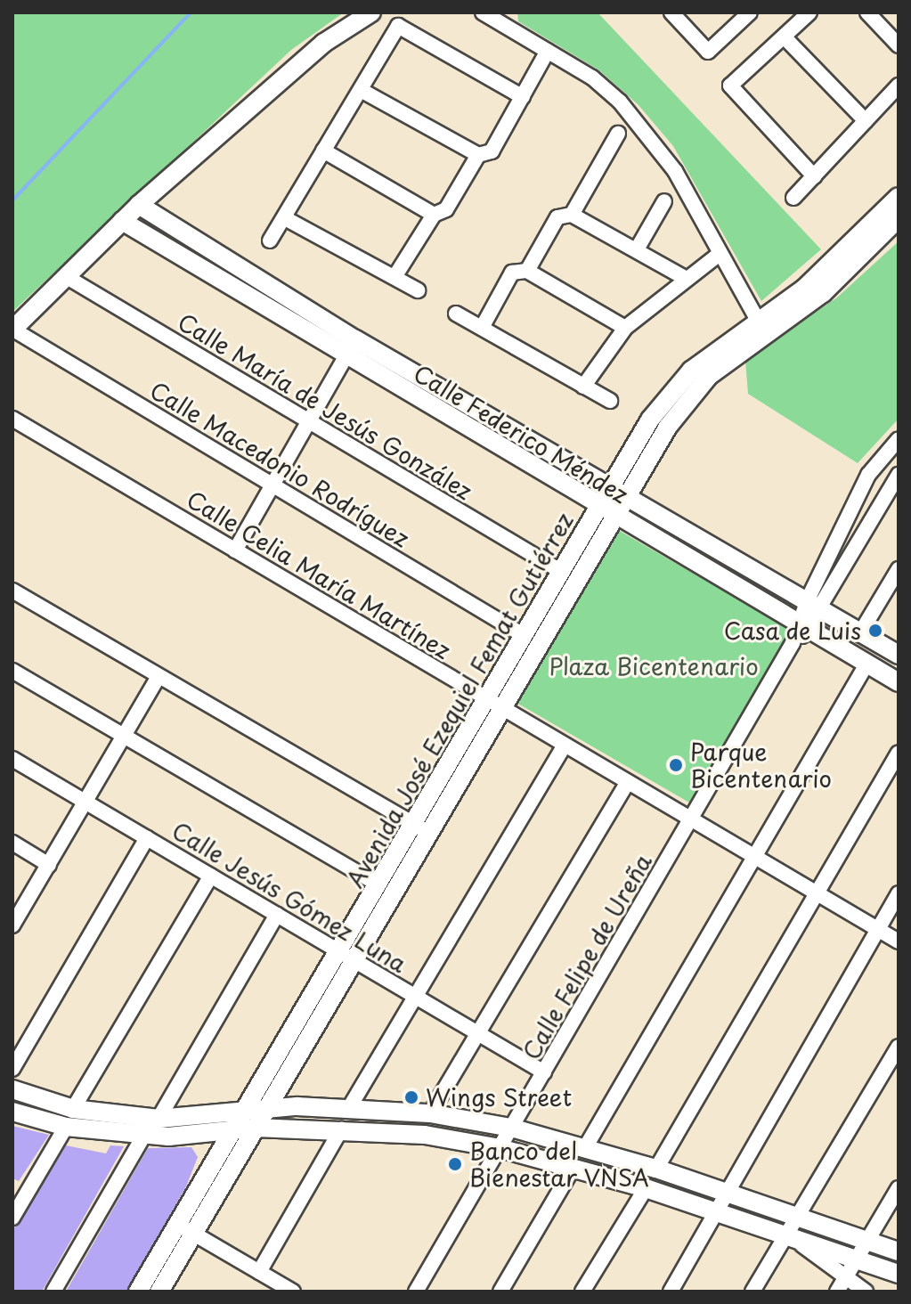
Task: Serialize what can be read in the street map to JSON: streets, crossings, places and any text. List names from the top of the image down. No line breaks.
{"streets":{"street":["Calle María de Jesús González","Calle Federico Méndez","Calle Macedonio Rodríguez","Calle Celia María Martínez","Avenida José Ezequiel Femat Gutiérrez","Calle Jesús Gómez Luna","Calle Felipe de Ureña"]},"crossings":[["Calle María de Jesús González","Avenida José Ezequiel Femat Gutiérrez"],["Calle Federico Méndez","Avenida José Ezequiel Femat Gutiérrez"],["Calle Federico Méndez","Calle Felipe de Ureña"],["Calle Macedonio Rodríguez","Avenida José Ezequiel Femat Gutiérrez"],["Calle Celia María Martínez","Avenida José Ezequiel Femat Gutiérrez"],["Calle Celia María Martínez","Calle Felipe de Ureña"],["Avenida José Ezequiel Femat Gutiérrez","Calle Jesús Gómez Luna"],["Calle Jesús Gómez Luna","Calle Felipe de Ureña"]],"parks":["Plaza Bicentenario"],"places":["Casa de Luis","Parque Bicentenario","Wings Street","Banco del Bienestar VNSA"]}
